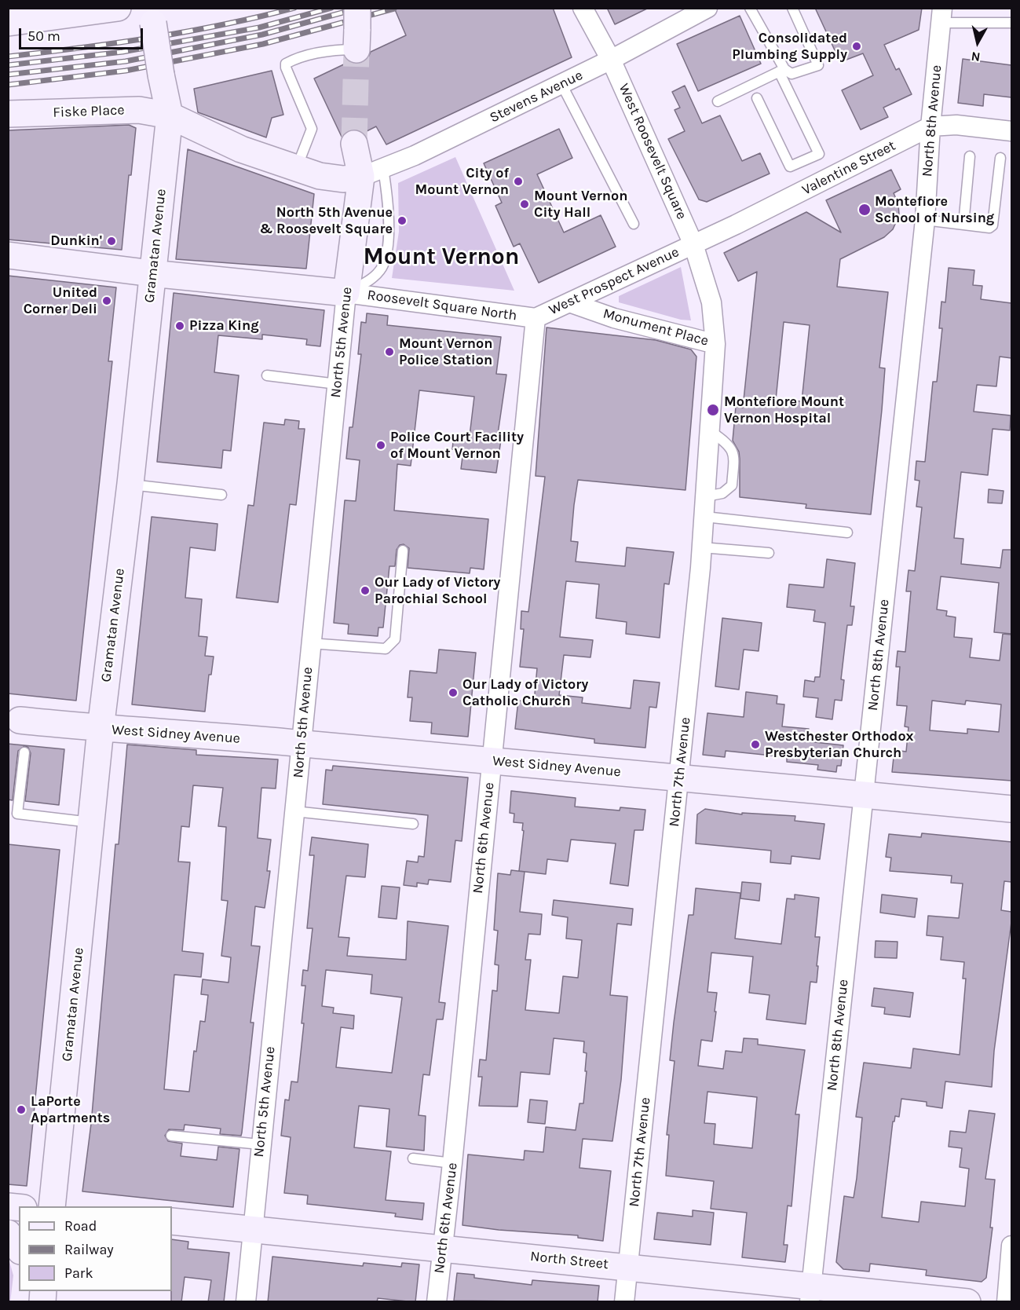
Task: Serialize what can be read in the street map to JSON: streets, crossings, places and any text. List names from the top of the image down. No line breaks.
{"streets":{"street":["Stevens Avenue","Fiske Place","North 8th Avenue","West Roosevelt Square","Valentine Street","Gramatan Avenue","West Prospect Avenue","Roosevelt Square North","Monument Place","North 5th Avenue","West Sidney Avenue","North 7th Avenue","North 6th Avenue","North Street"]},"crossings":[["Stevens Avenue","Fiske Place"],["Stevens Avenue","West Roosevelt Square"],["Stevens Avenue","North 5th Avenue"],["Fiske Place","Gramatan Avenue"],["Fiske Place","North 5th Avenue"],["North 8th Avenue","Valentine Street"],["North 8th Avenue","West Sidney Avenue"],["North 8th Avenue","North Street"],["West Roosevelt Square","Valentine Street"],["West Roosevelt Square","West Prospect Avenue"],["West Roosevelt Square","North 7th Avenue"],["Valentine Street","West Prospect Avenue"],["Valentine Street","North 7th Avenue"],["Gramatan Avenue","Roosevelt Square North"],["Gramatan Avenue","West Sidney Avenue"],["West Prospect Avenue","Roosevelt Square North"],["West Prospect Avenue","Monument Place"],["West Prospect Avenue","North 7th Avenue"],["West Prospect Avenue","North 6th Avenue"],["Roosevelt Square North","North 5th Avenue"],["Roosevelt Square North","North 6th Avenue"],["Monument Place","North 7th Avenue"],["North 5th Avenue","West Sidney Avenue"],["North 5th Avenue","North Street"],["West Sidney Avenue","North 7th Avenue"],["West Sidney Avenue","North 6th Avenue"],["North 7th Avenue","North Street"],["North 6th Avenue","North Street"]],"districts":["Mount Vernon"],"places":["Consolidated Plumbing Supply","City of Mount Vernon","Mount Vernon City Hall","Montefiore School of Nursing","North 5th Avenue & Roosevelt Square","Dunkin'","United Corner Deli","Pizza King","Mount Vernon Police Station","Montefiore Mount Vernon Hospital","Police Court Facility of Mount Vernon","Our Lady of Victory Parochial School","Our Lady of Victory Catholic Church","Westchester Orthodox Presbyterian Church","LaPorte Apartments"],"legend":["Road","Railway","Park"],"scale_bar":"50 m","north":"bottom"}
